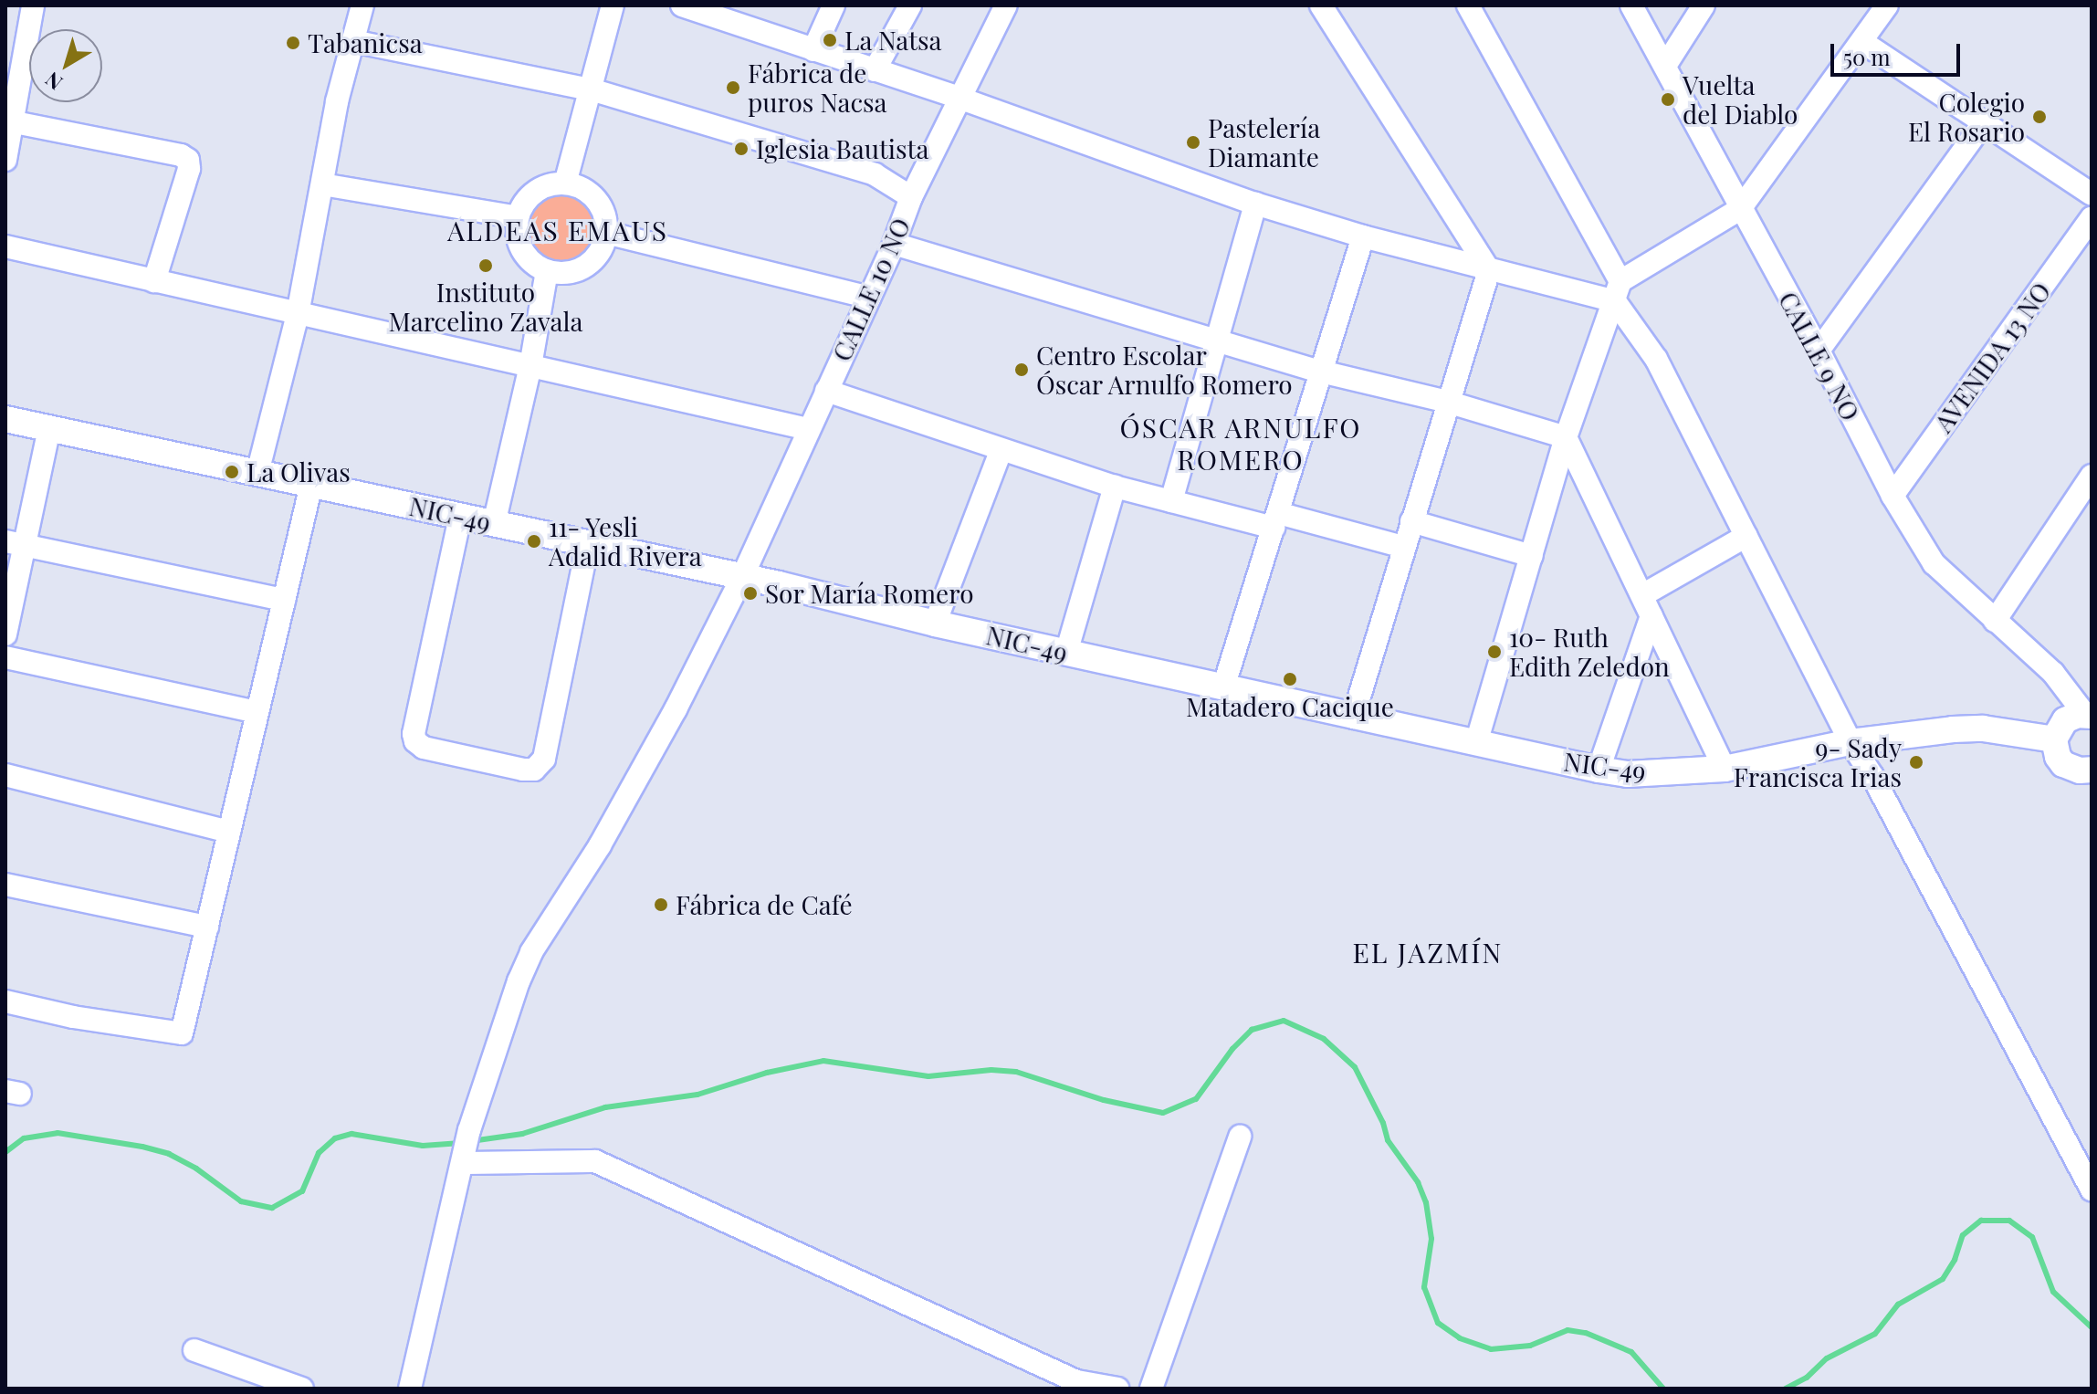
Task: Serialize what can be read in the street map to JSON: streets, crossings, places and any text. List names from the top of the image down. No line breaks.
{"streets":{"street":["CALLE 10 NO","CALLE 9 NO","AVENIDA 13 NO","NIC-49"]},"crossings":[["CALLE 10 NO","NIC-49"],["CALLE 9 NO","AVENIDA 13 NO"]],"districts":["ALDEAS EMAUS","ÓSCAR ARNULFO ROMERO","EL JAZMÍN"],"places":["La Natsa","Tabanicsa","Fábrica de puros Nacsa","Vuelta del Diablo","Colegio El Rosario","Pastelería Diamante","Iglesia Bautista","Instituto Marcelino Zavala","Centro Escolar Óscar Arnulfo Romero","La Olivas","11- Yesli Adalid Rivera","Sor María Romero","10- Ruth Edith Zeledon","Matadero Cacique","9- Sady Francisca Irias","Fábrica de Café"],"scale_bar":"50 m","north":"bottom left"}
